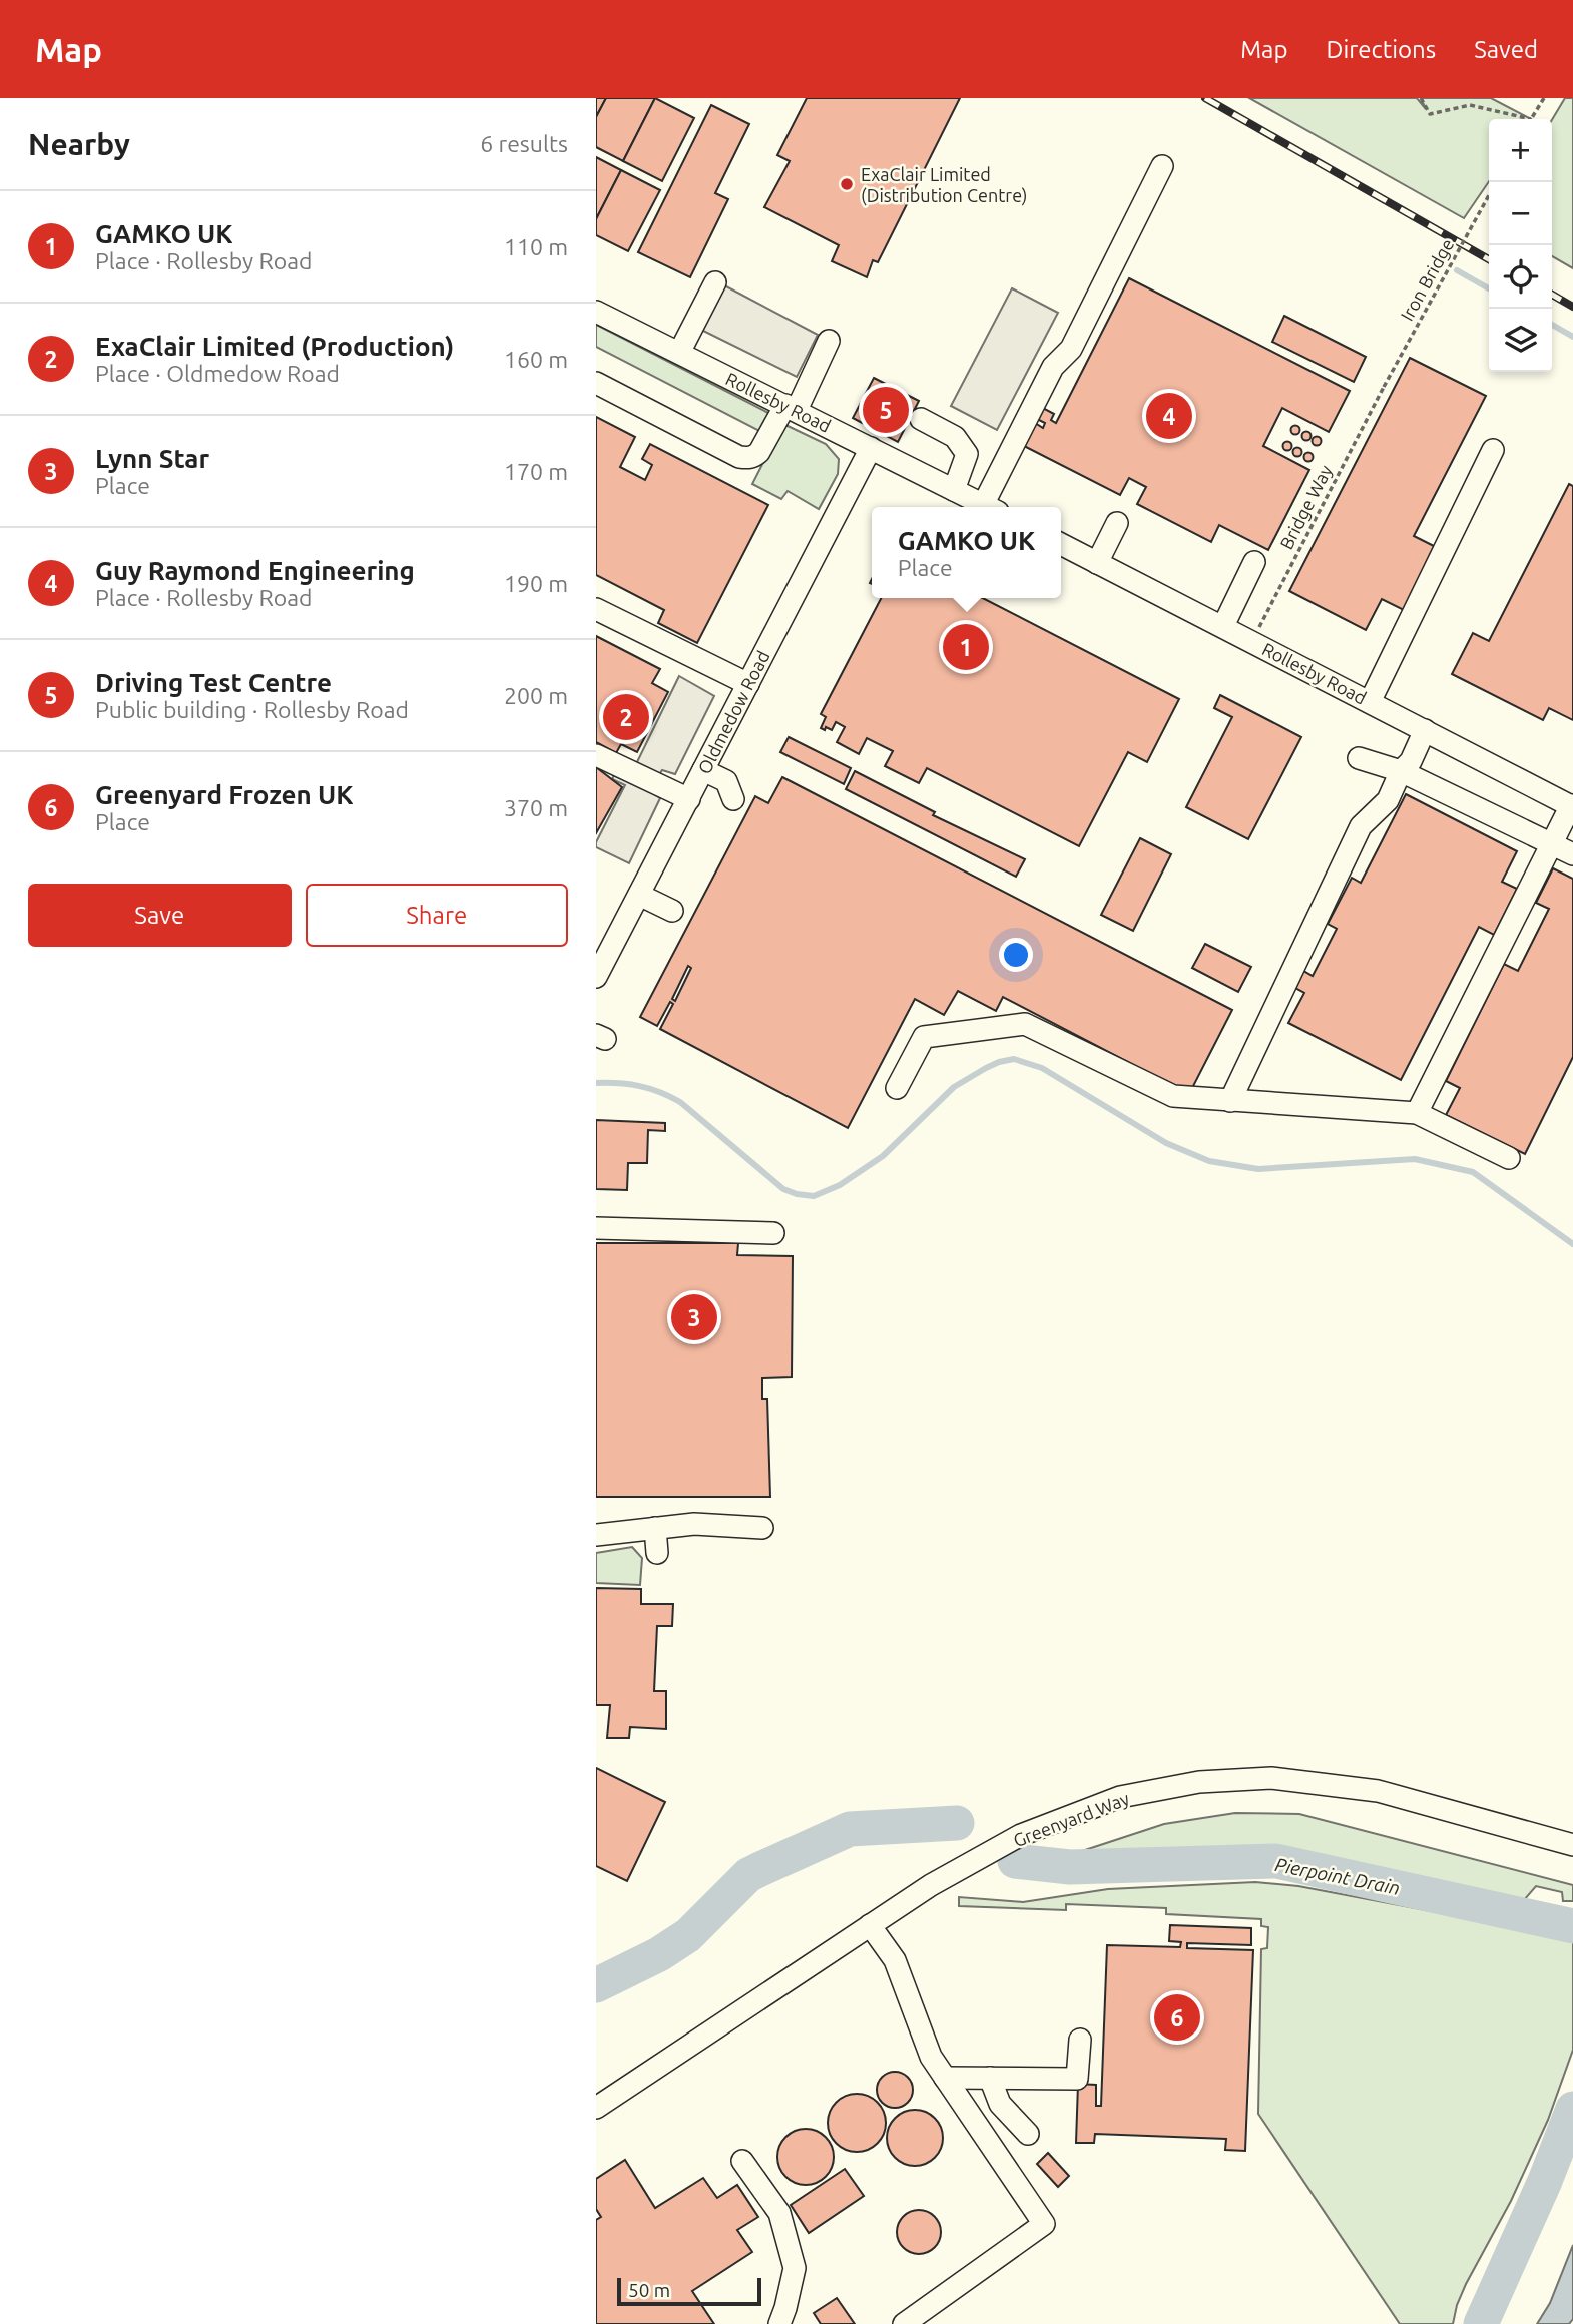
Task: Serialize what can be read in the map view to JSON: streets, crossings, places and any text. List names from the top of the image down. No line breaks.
{"streets":{"street":["Rollesby Road","Oldmedow Road","Greenyard Way"],"path":["Iron Bridge","Bridge Way"]},"crossings":[["Iron Bridge","Bridge Way"],["Rollesby Road","Bridge Way"],["Rollesby Road","Oldmedow Road"]],"water":["Pierpoint Drain"],"places":["ExaClair Limited (Distribution Centre)"],"scale_bar":"50 m","page":{"header":"Map","nav":["Map","Directions","Saved"],"heading":["Nearby","6 results"],"map_buttons":["+","−"],"list":[{"mark":"1","name":"GAMKO UK","note":"Place · Rollesby Road","value":"110 m"},{"mark":"2","name":"ExaClair Limited (Production)","note":"Place · Oldmedow Road","value":"160 m"},{"mark":"3","name":"Lynn Star","note":"Place","value":"170 m"},{"mark":"4","name":"Guy Raymond Engineering","note":"Place · Rollesby Road","value":"190 m"},{"mark":"5","name":"Driving Test Centre","note":"Public building · Rollesby Road","value":"200 m"},{"mark":"6","name":"Greenyard Frozen UK","note":"Place","value":"370 m"}],"pins":["5","4","1","2","3","6"],"popup":["GAMKO UK","Place"],"buttons":["Save","Share"],"scale":"50 m"}}
